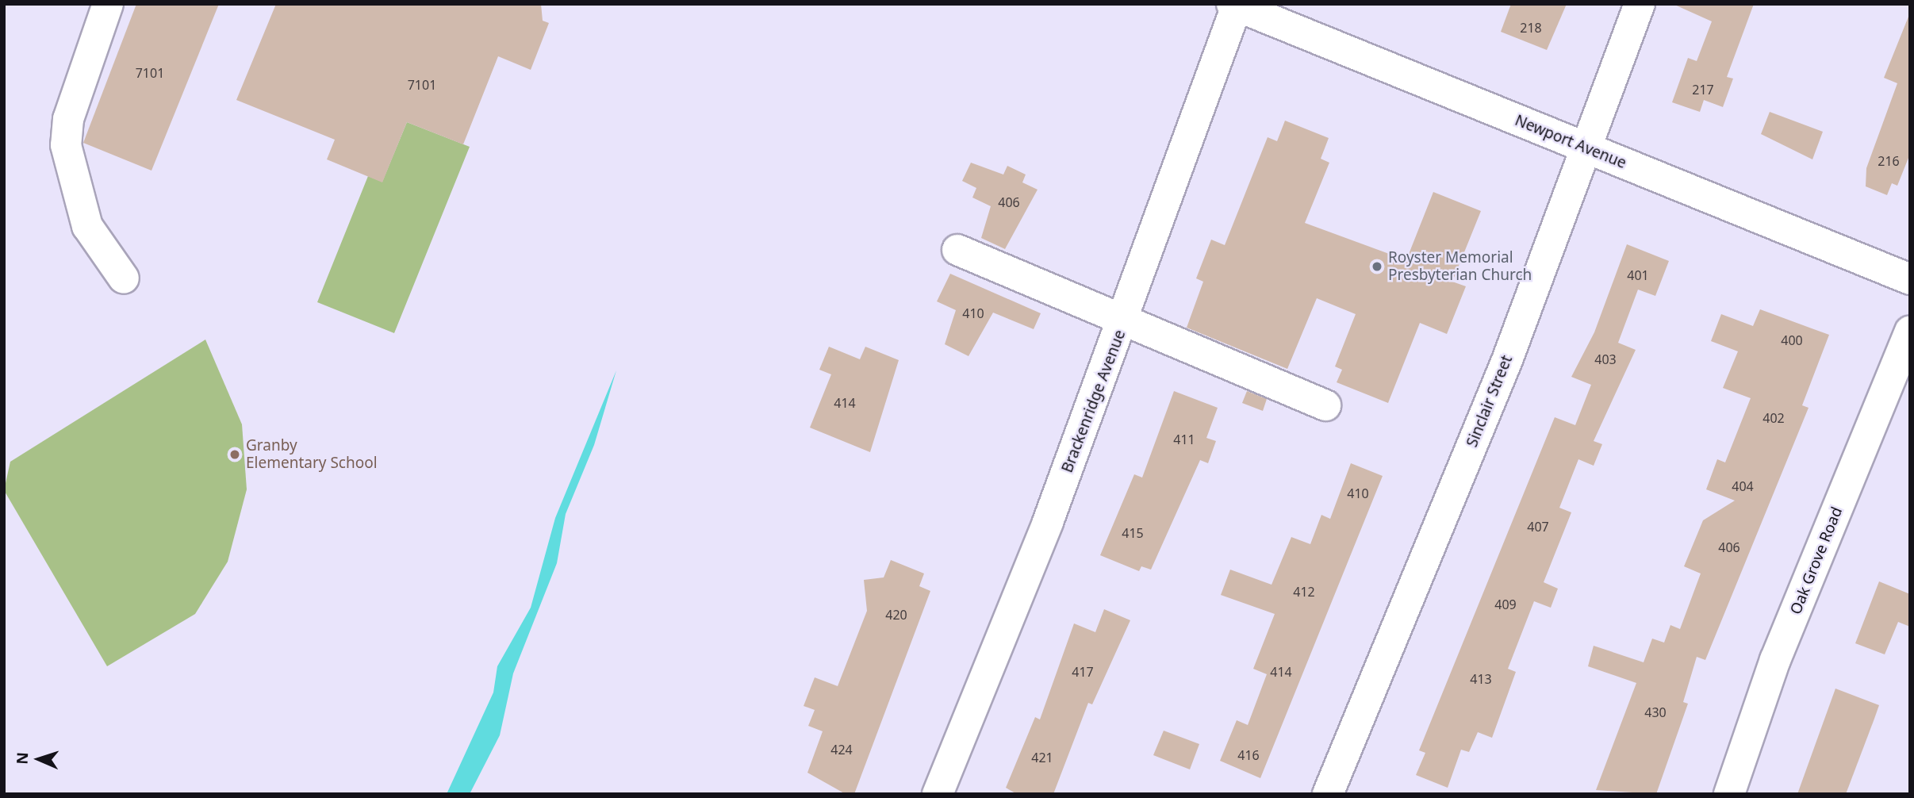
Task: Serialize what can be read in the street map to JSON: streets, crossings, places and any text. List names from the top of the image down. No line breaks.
{"streets":{"street":["Newport Avenue","Brackenridge Avenue","Sinclair Street","Oak Grove Road"]},"crossings":[["Newport Avenue","Brackenridge Avenue"],["Newport Avenue","Sinclair Street"]],"places":["Royster Memorial Presbyterian Church","Granby Elementary School"],"house_numbers":["218","7101","7101","217","216","406","401","410","400","403","414","402","411","404","410","407","415","406","412","409","420","417","414","413","430","424","416","421"],"north":"left"}
